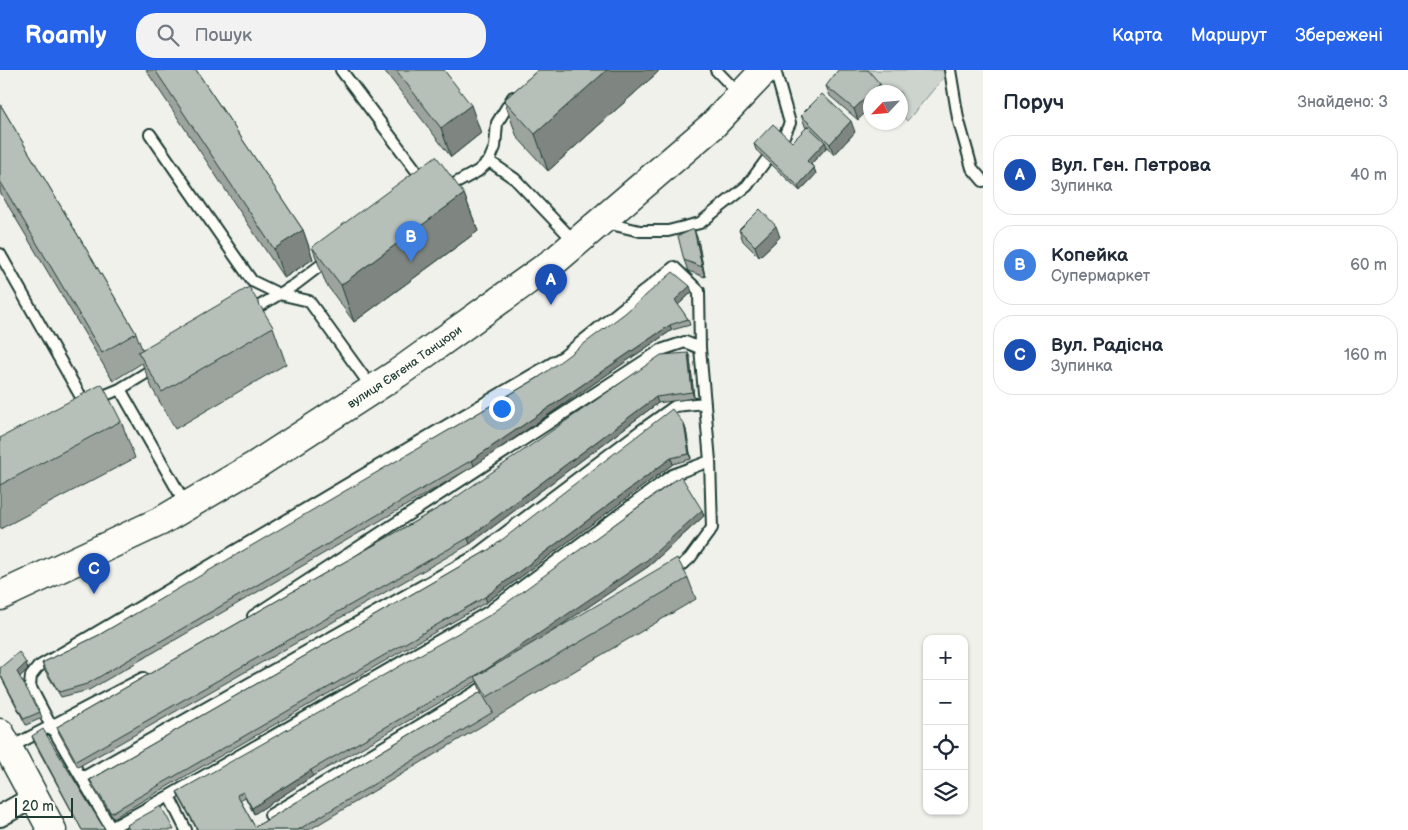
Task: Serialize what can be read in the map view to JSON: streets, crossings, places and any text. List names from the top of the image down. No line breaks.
{"streets":{"street":["вулиця Євгена Танцюри"]},"scale_bar":"20 m","north":"bottom left","page":{"header":"Roamly","search":"Пошук","nav":["Карта","Маршрут","Збережені"],"heading":["Поруч","Знайдено: 3"],"list":[{"mark":"A","name":"Вул. Ген. Петрова","note":"Зупинка","value":"40 m"},{"mark":"B","name":"Копейка","note":"Супермаркет","value":"60 m"},{"mark":"C","name":"Вул. Радісна","note":"Зупинка","value":"160 m"}],"pins":["B","A","C"],"map_buttons":["+","−"],"scale":"20 m"}}
